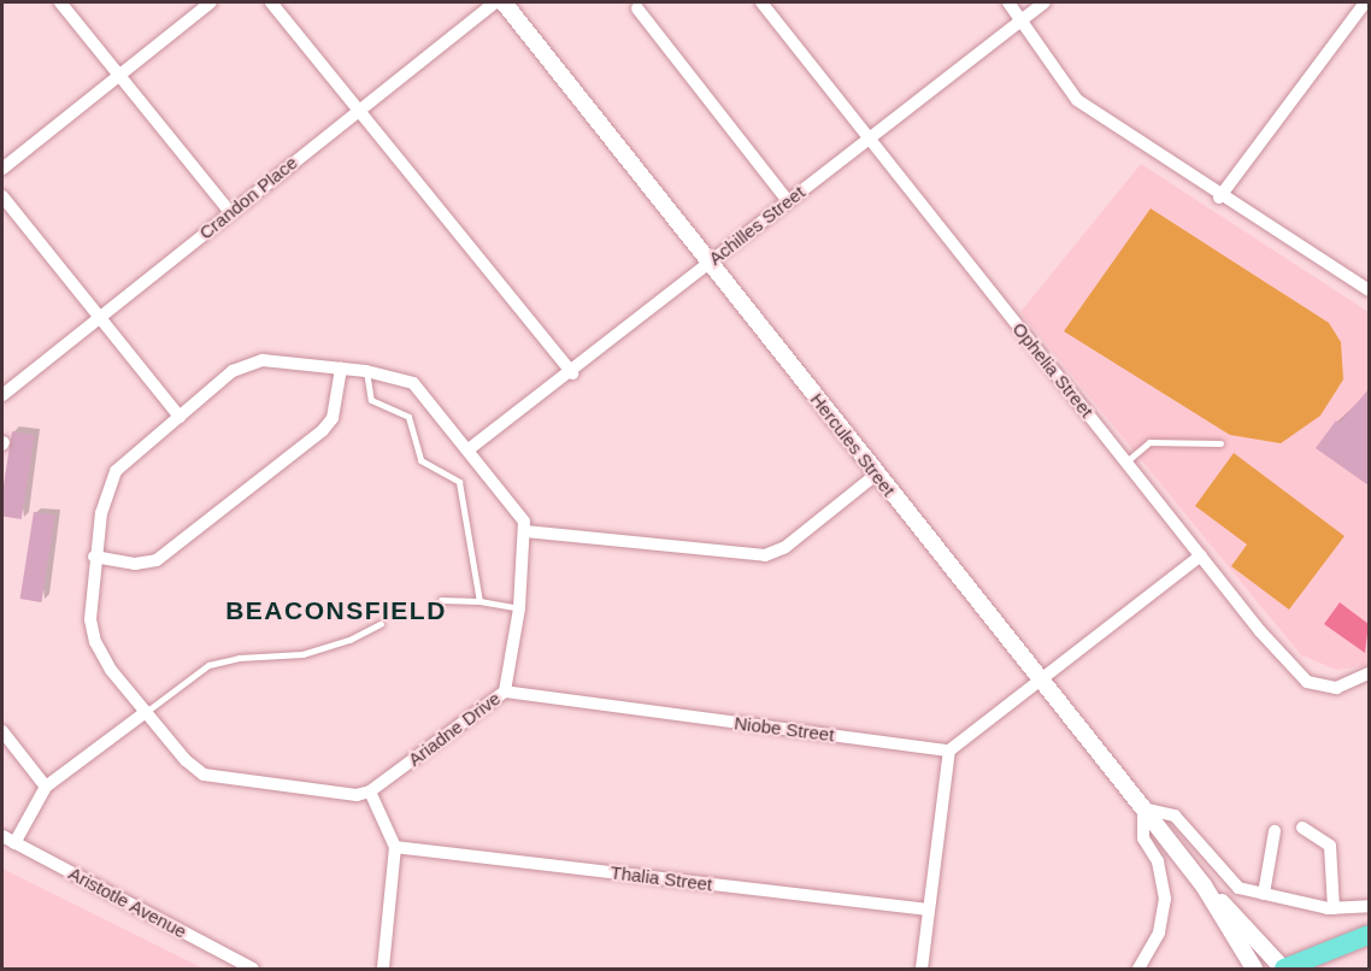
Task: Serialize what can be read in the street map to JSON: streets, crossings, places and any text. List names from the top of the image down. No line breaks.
{"streets":{"street":["Crandon Place","Achilles Street","Ophelia Street","Hercules Street","Ariadne Drive","Niobe Street","Thalia Street","Aristotle Avenue"]},"crossings":[["Achilles Street","Ophelia Street"],["Achilles Street","Hercules Street"],["Ariadne Drive","Niobe Street"]],"districts":["BEACONSFIELD"]}
